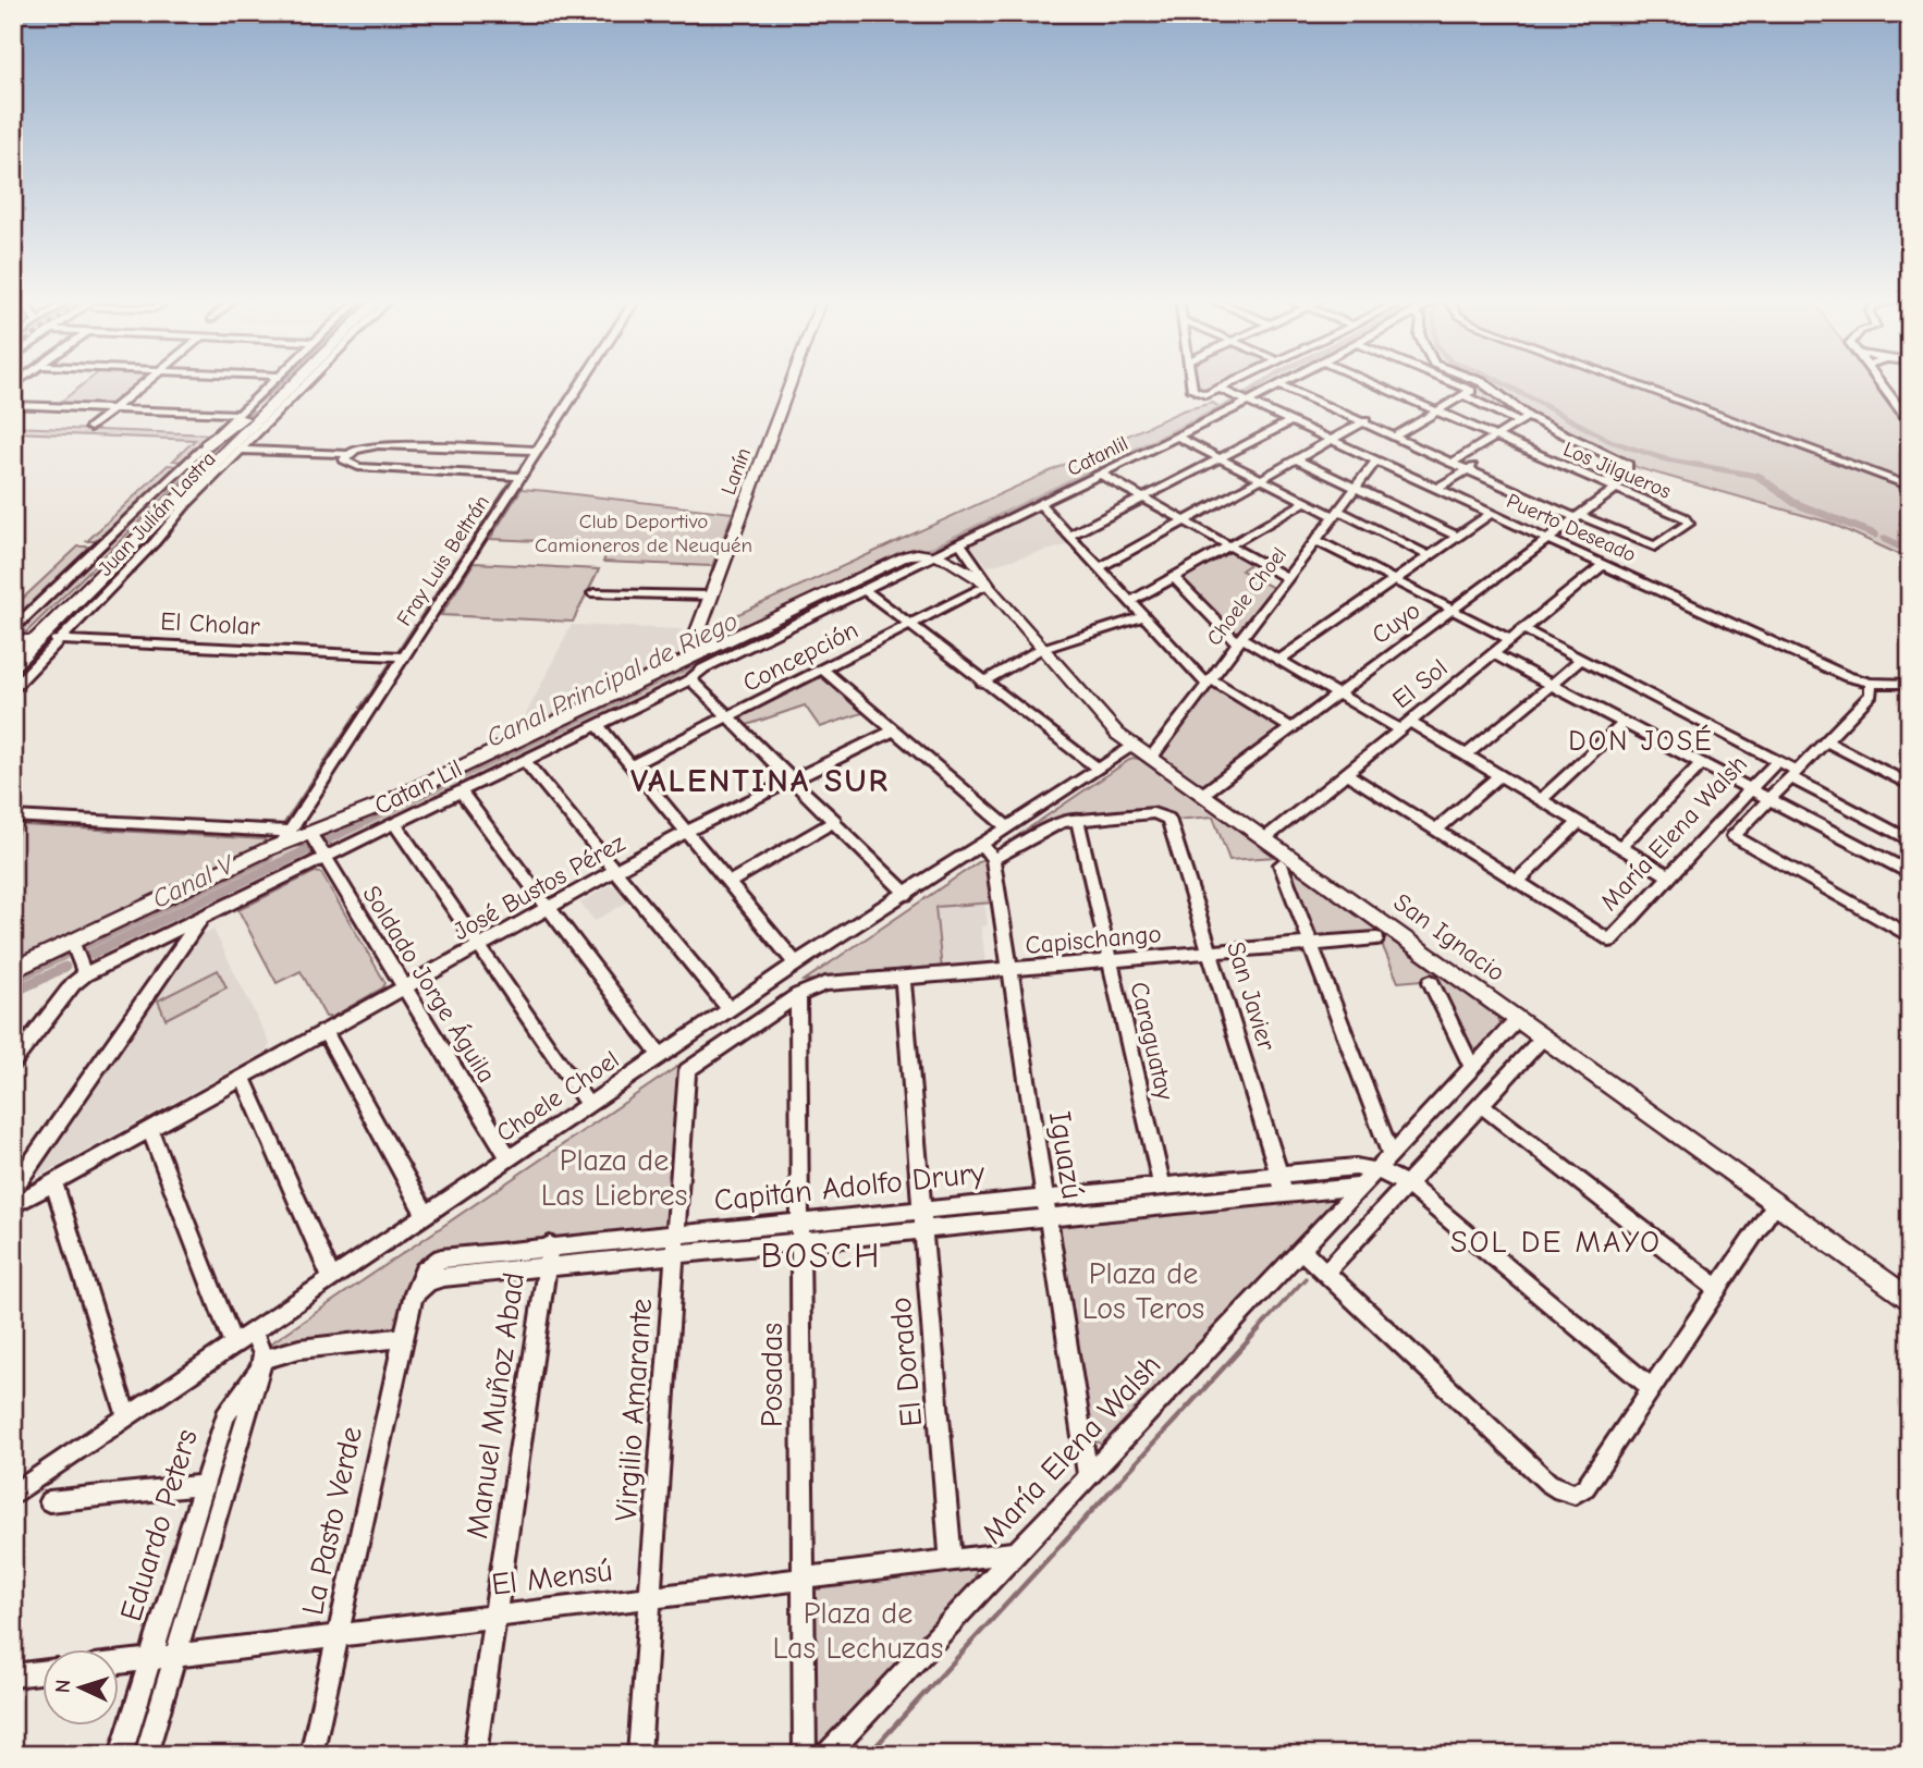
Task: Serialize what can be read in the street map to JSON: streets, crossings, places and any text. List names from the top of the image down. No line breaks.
{"streets":{"main road":["Lanín","San Ignacio"],"street":["Catanlil","Los Jilgueros","Juan Julián Lastra","Puerto Deseado","Fray Luis Beltrán","Choele Choel","Cuyo","El Cholar","Concepción","El Sol","Catan Lil","María Elena Walsh","José Bustos Pérez","Capischango","Soldado Jorge Águila","San Javier","Caraguatay","Iguazú","Capitán Adolfo Drury","El Dorado","Posadas","Manuel Muñoz Abad","Virgilio Amarante","La Pasto Verde","Eduardo Peters","El Mensú"]},"crossings":[["Catanlil","Puerto Deseado"],["Catanlil","Catan Lil"],["Catanlil","San Ignacio"],["Los Jilgueros","Cuyo"],["Juan Julián Lastra","El Cholar"],["Puerto Deseado","Choele Choel"],["Puerto Deseado","Cuyo"],["Puerto Deseado","El Sol"],["Puerto Deseado","María Elena Walsh"],["Fray Luis Beltrán","El Cholar"],["Choele Choel","San Ignacio"],["Choele Choel","Soldado Jorge Águila"],["Choele Choel","San Javier"],["Choele Choel","Caraguatay"],["Choele Choel","Iguazú"],["Cuyo","San Ignacio"],["Concepción","San Ignacio"],["El Sol","San Ignacio"],["Catan Lil","San Ignacio"],["Catan Lil","Soldado Jorge Águila"],["María Elena Walsh","San Ignacio"],["María Elena Walsh","Iguazú"],["María Elena Walsh","Capitán Adolfo Drury"],["María Elena Walsh","El Mensú"],["José Bustos Pérez","Soldado Jorge Águila"],["Capischango","San Javier"],["Capischango","Caraguatay"],["Capischango","Iguazú"],["Capischango","El Dorado"],["Capischango","Posadas"],["Capischango","Virgilio Amarante"],["San Javier","Caraguatay"],["San Javier","Capitán Adolfo Drury"],["Caraguatay","Capitán Adolfo Drury"],["Iguazú","Capitán Adolfo Drury"],["Capitán Adolfo Drury","El Dorado"],["Capitán Adolfo Drury","Posadas"],["Capitán Adolfo Drury","Manuel Muñoz Abad"],["Capitán Adolfo Drury","Virgilio Amarante"],["Capitán Adolfo Drury","La Pasto Verde"],["El Dorado","El Mensú"],["Posadas","Virgilio Amarante"],["Posadas","El Mensú"],["Manuel Muñoz Abad","El Mensú"],["Virgilio Amarante","El Mensú"],["La Pasto Verde","El Mensú"],["Eduardo Peters","El Mensú"]],"districts":["DON JOSÉ","VALENTINA SUR","SOL DE MAYO","BOSCH"],"water":["Canal Principal de Riego","Canal V"],"parks":["Club Deportivo Camioneros de Neuquén","Plaza de Las Liebres","Plaza de Los Teros","Plaza de Las Lechuzas"],"north":"left"}
